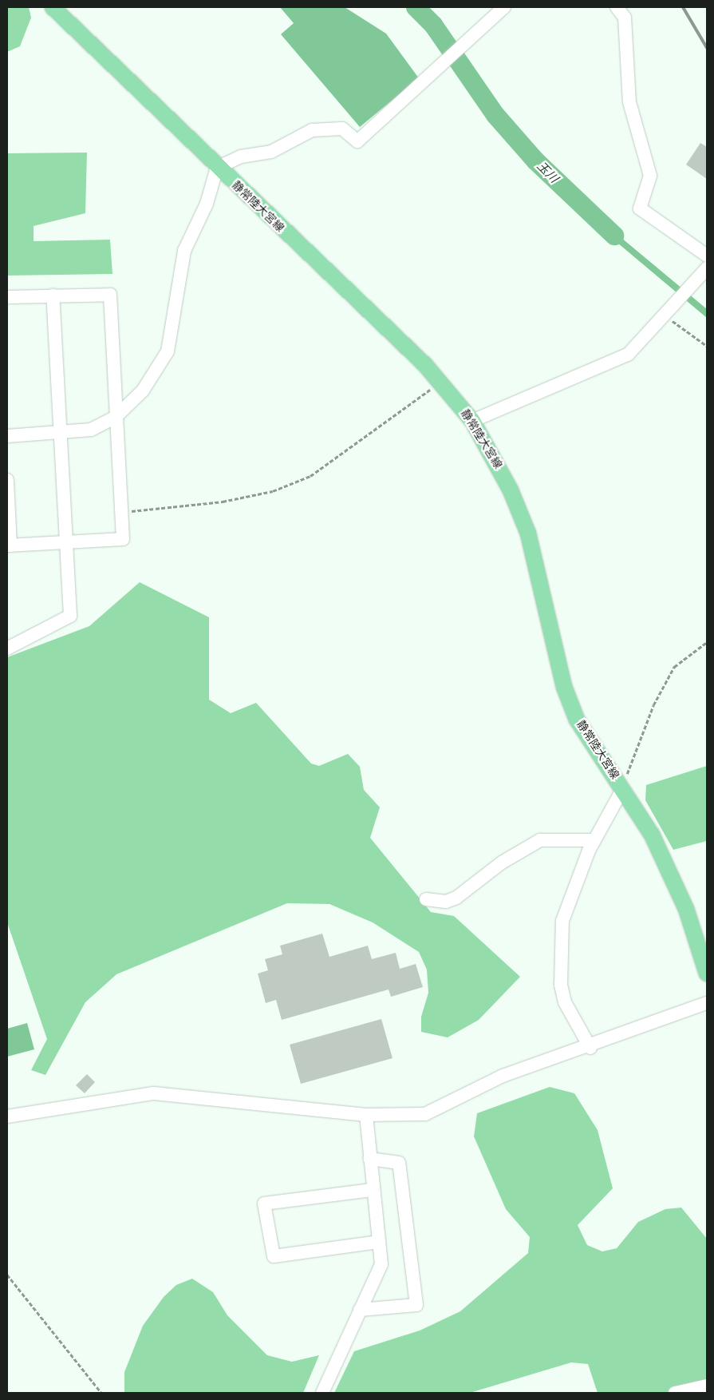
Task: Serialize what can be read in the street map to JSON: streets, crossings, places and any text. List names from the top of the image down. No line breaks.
{"streets":{"main road":["静常陸大宮線"]},"water":["玉川"]}
